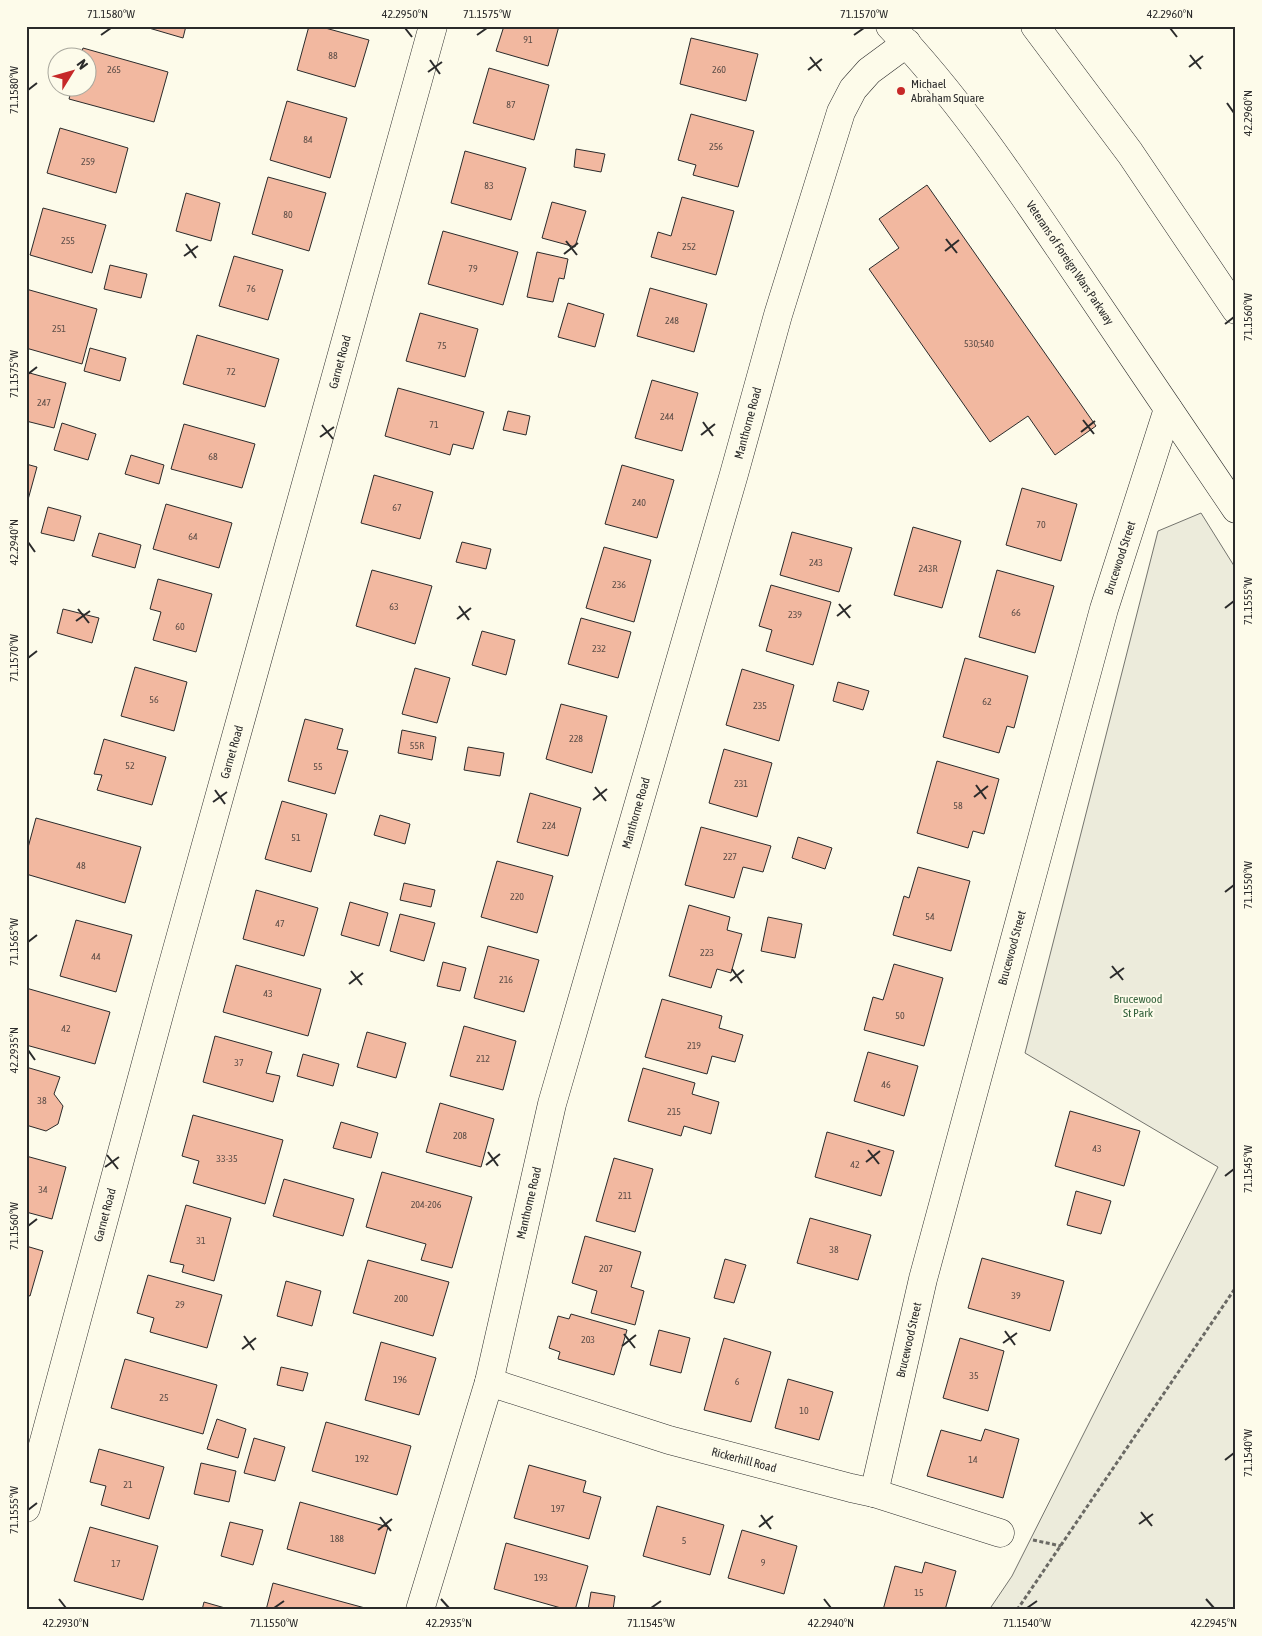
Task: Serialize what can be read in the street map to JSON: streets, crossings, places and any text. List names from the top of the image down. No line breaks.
{"streets":{"main road":["Veterans of Foreign Wars Parkway","Garnet Road","Manthorne Road","Brucewood Street","Rickerhill Road"]},"crossings":[["Veterans of Foreign Wars Parkway","Manthorne Road"],["Veterans of Foreign Wars Parkway","Brucewood Street"],["Manthorne Road","Rickerhill Road"],["Brucewood Street","Rickerhill Road"]],"parks":["Brucewood St Park"],"places":["Michael Abraham Square"],"house_numbers":["91","88","265","260","87","84","256","259","83","80","255","252","79","76","248","251","530;540","75","72","247","244","71","68","240","67","70","64","243","243R","236","63","66","239","60","232","56","62","235","228","55R","52","55","231","58","224","51","227","48","220","54","47","223","44","216","43","50","42","219","212","37","46","38","215","208","43","33-35","42","34","211","204-206","31","38","207","39","200","29","203","35","196","6","25","10","192","14","21","197","188","5","9","17","193","15"],"north":"top right","coordinates":["71.1580°W","42.2950°N","71.1575°W","71.1570°W","42.2960°N","71.1560°W","42.2940°N","71.1555°W","71.1550°W","71.1565°W","42.2935°N","71.1545°W","71.1540°W","42.2930°N","42.2945°N"]}
